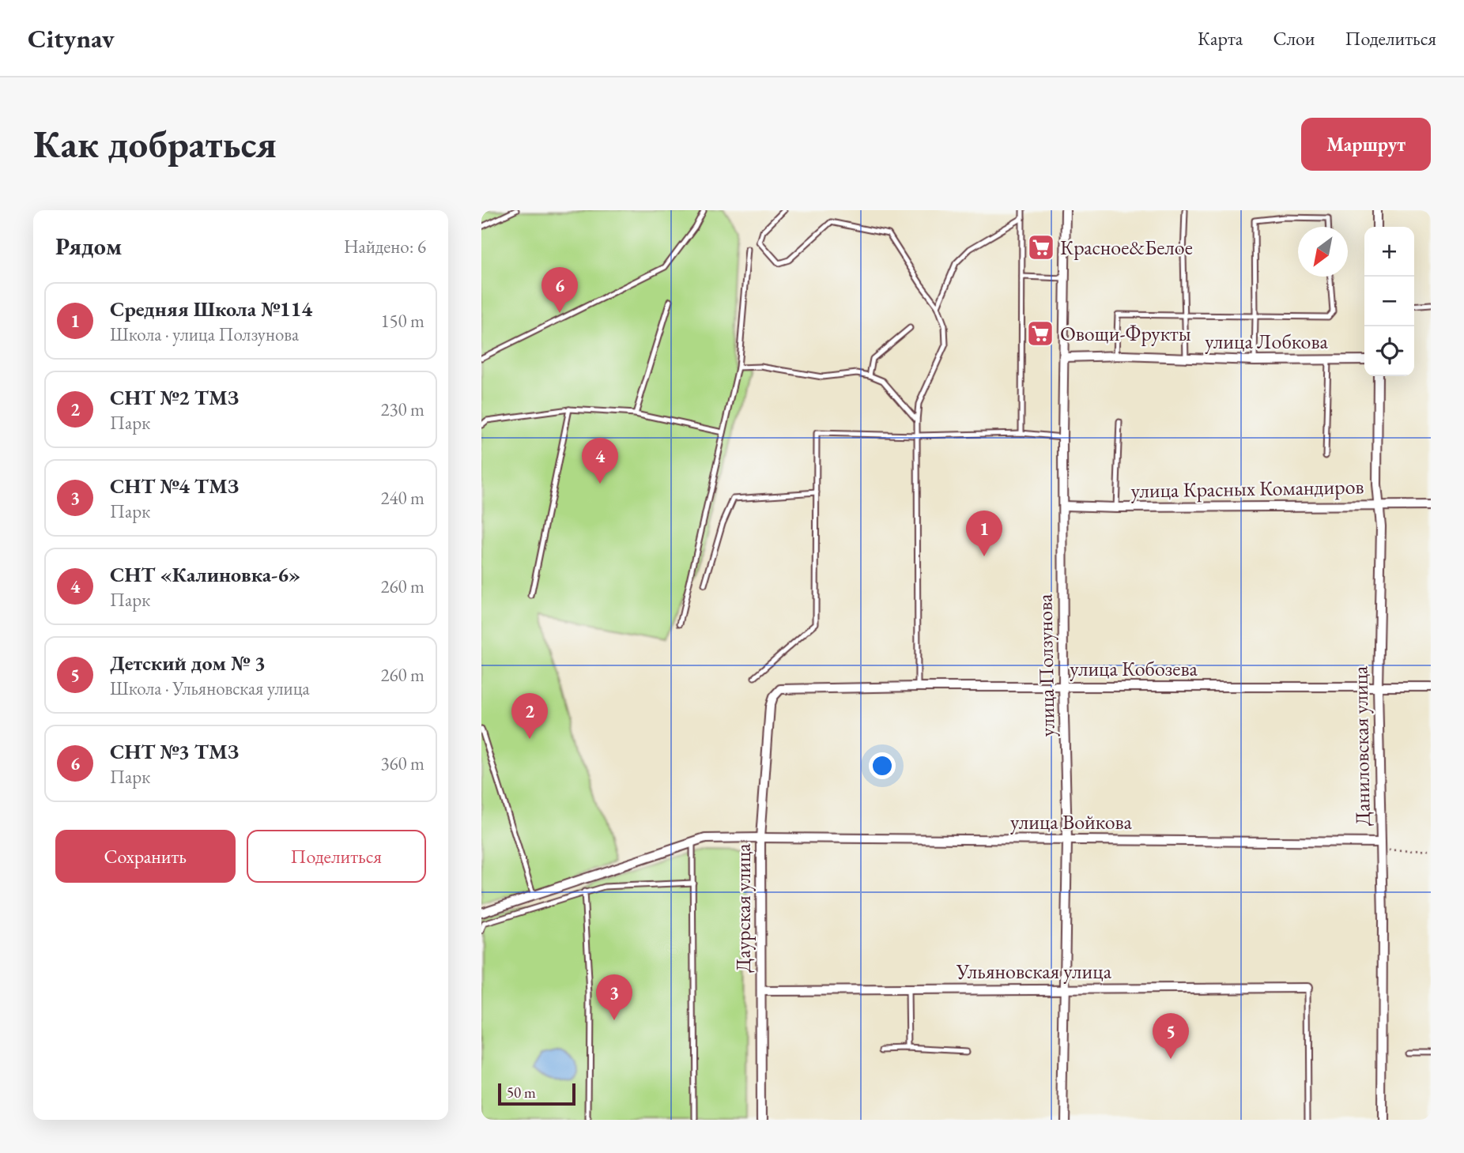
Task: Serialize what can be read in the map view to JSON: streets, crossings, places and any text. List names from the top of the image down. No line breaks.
{"streets":{"street":["улица Лобкова","улица Красных Командиров","улица Ползунова","улица Кобозева","Даниловская улица","улица Войкова","Даурская улица","Ульяновская улица"]},"crossings":[["улица Лобкова","улица Ползунова"],["улица Красных Командиров","улица Ползунова"],["улица Красных Командиров","Даниловская улица"],["улица Ползунова","улица Кобозева"],["улица Ползунова","улица Войкова"],["улица Ползунова","Ульяновская улица"],["улица Кобозева","Даниловская улица"],["улица Кобозева","Даурская улица"],["Даниловская улица","улица Войкова"],["улица Войкова","Даурская улица"],["Даурская улица","Ульяновская улица"]],"places":{"supermarket":["Красное&Белое","Овощи-Фрукты"]},"scale_bar":"50 m","north":"bottom left","page":{"header":"Citynav","nav":["Карта","Слои","Поделиться"],"buttons":["Маршрут",["Сохранить","Поделиться"]],"title":"Как добраться","heading":["Рядом","Найдено: 6"],"map_buttons":["+","−"],"pins":["6","4","1","2","3","5"],"list":[{"mark":"1","name":"Средняя Школа №114","note":"Школа · улица Ползунова","value":"150 m"},{"mark":"2","name":"СНТ №2 ТМЗ","note":"Парк","value":"230 m"},{"mark":"3","name":"СНТ №4 ТМЗ","note":"Парк","value":"240 m"},{"mark":"4","name":"СНТ «Калиновка-6»","note":"Парк","value":"260 m"},{"mark":"5","name":"Детский дом № 3","note":"Школа · Ульяновская улица","value":"260 m"},{"mark":"6","name":"СНТ №3 ТМЗ","note":"Парк","value":"360 m"}],"scale":"50 m"}}
